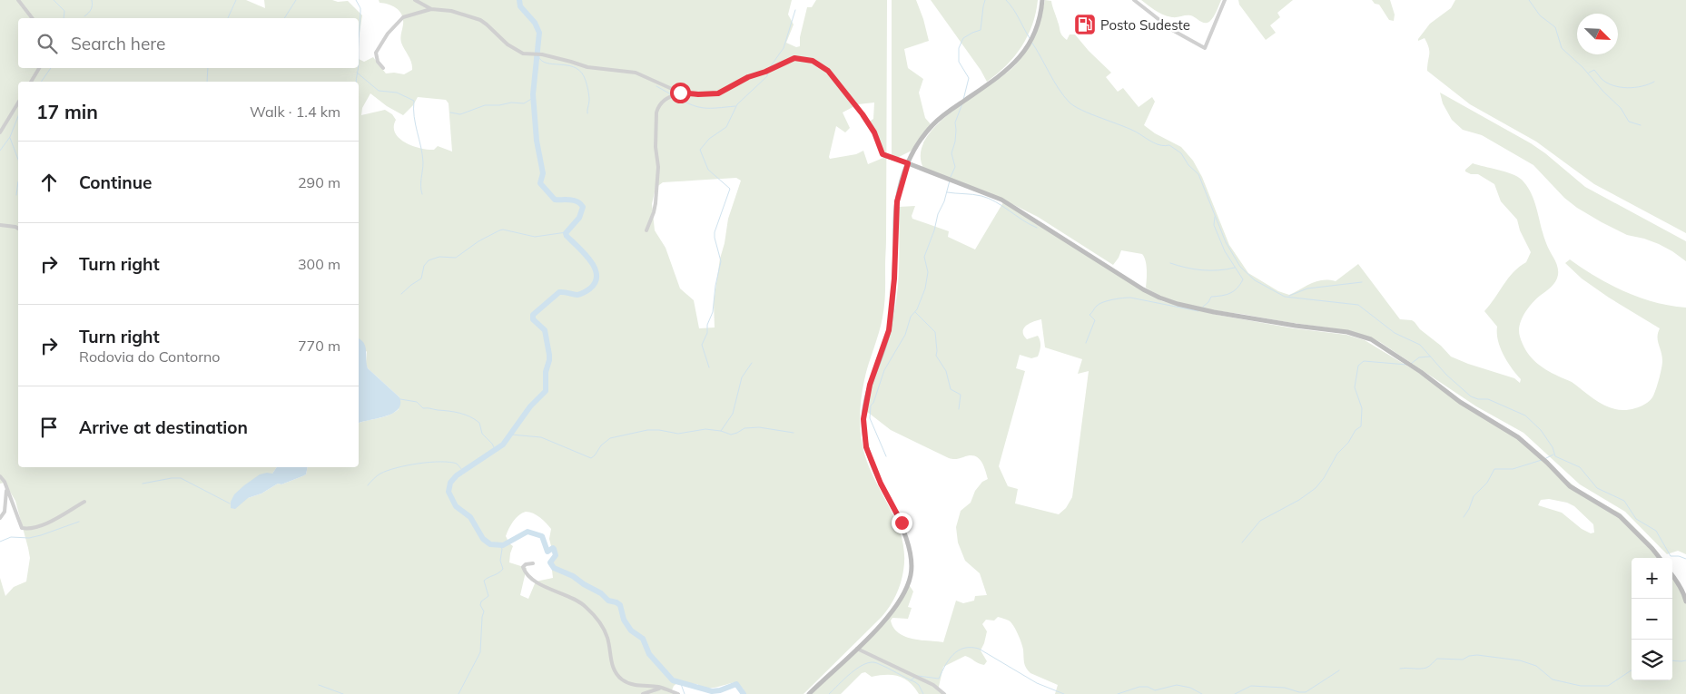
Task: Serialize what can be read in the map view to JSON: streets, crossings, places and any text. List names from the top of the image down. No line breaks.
{"places":{"fuel station":["Posto Sudeste"]},"north":"bottom right","page":{"search":"Search here","heading":["17 min","Walk · 1.4 km"],"list":[["Continue","290 m"],["Turn right","300 m"],["Turn right","Rodovia do Contorno","770 m"],"Arrive at destination"],"map_buttons":["+","−"]}}
